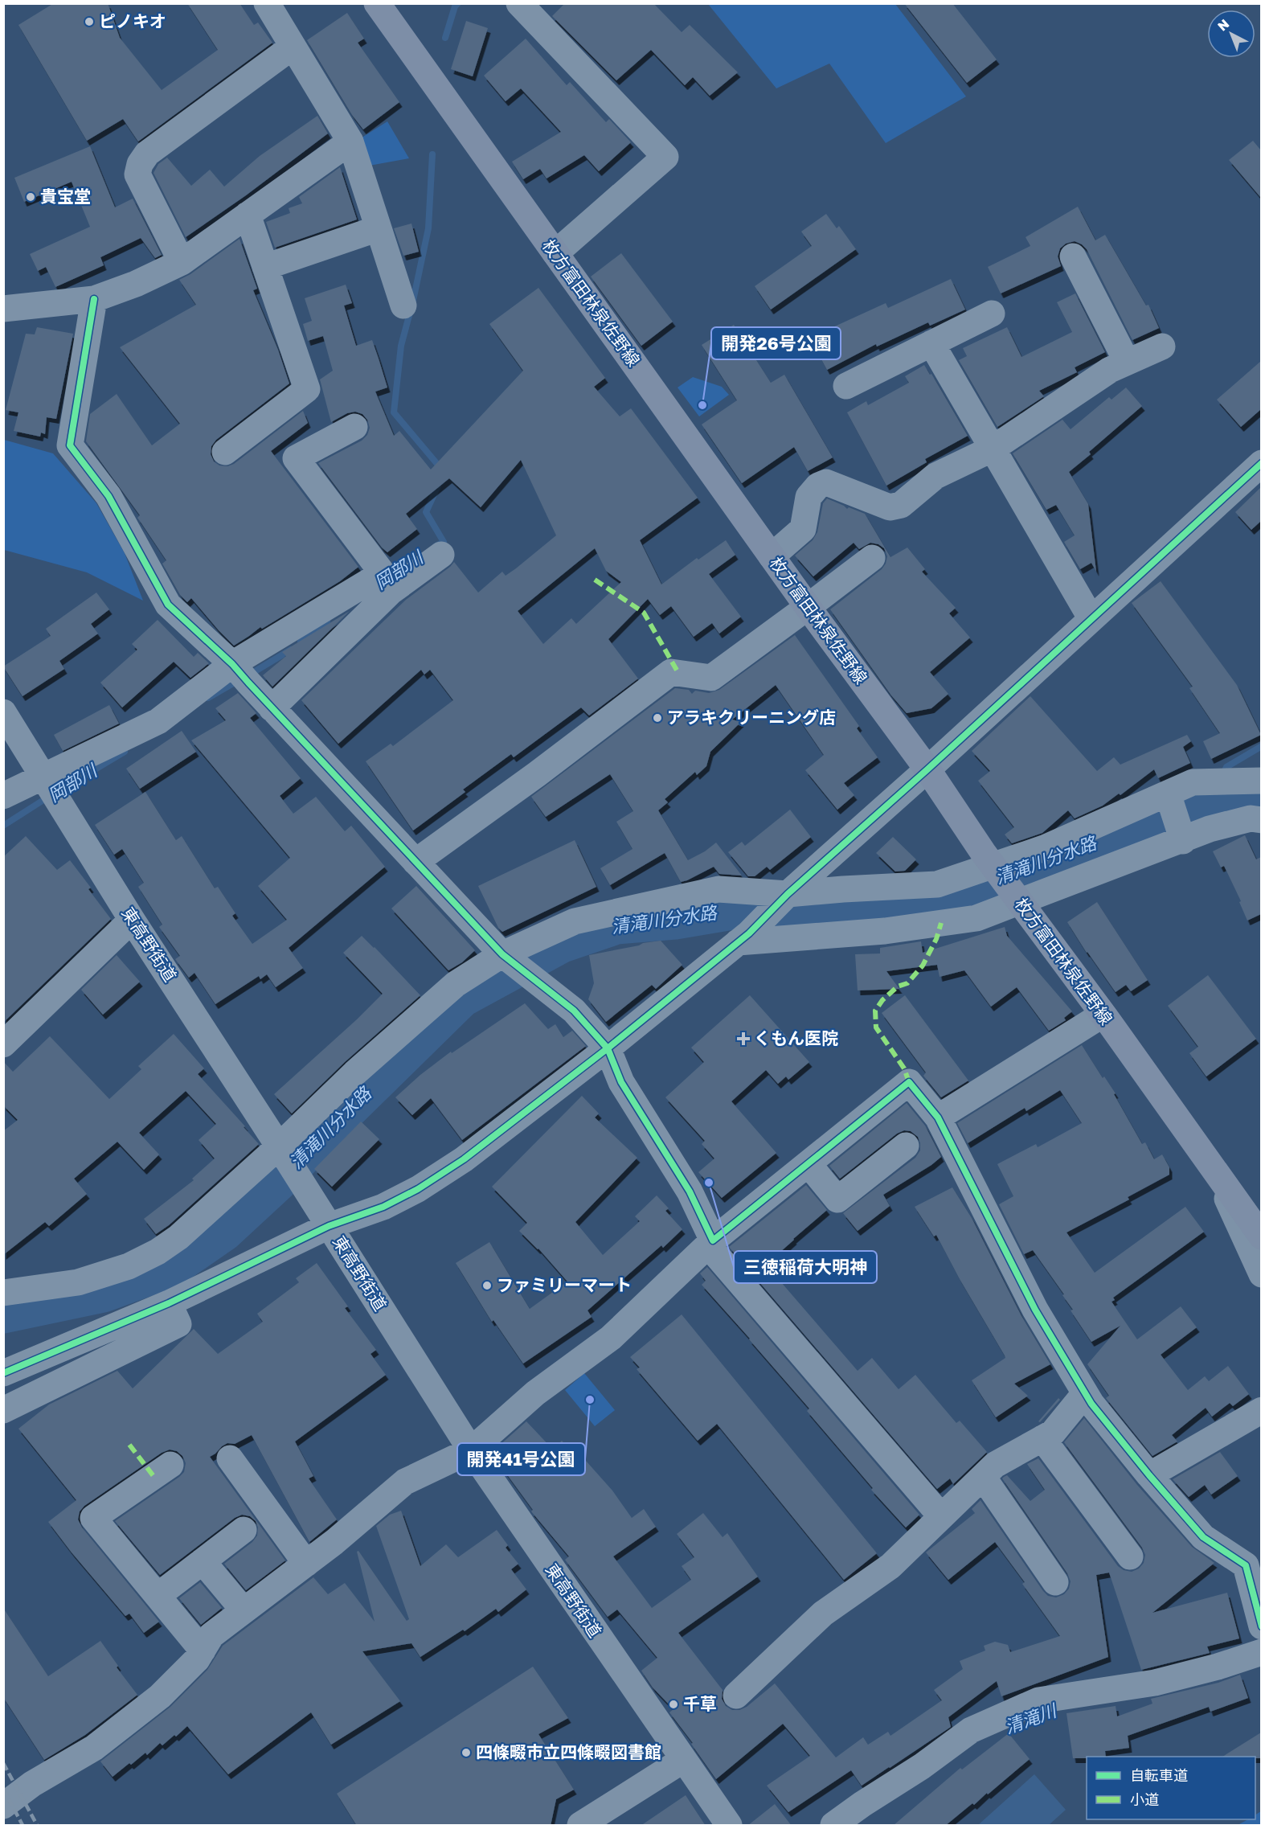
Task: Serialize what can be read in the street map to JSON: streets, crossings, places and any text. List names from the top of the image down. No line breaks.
{"streets":{"main road":["枚方富田林泉佐野線"],"street":["東高野街道"]},"water":["岡部川","清滝川分水路","清滝川"],"places":{"other":["ピノキオ","貴宝堂","開発26号公園","アラキクリーニング店","三徳稲荷大明神","ファミリーマート","開発41号公園","千草","四條畷市立四條畷図書館"],"health":["くもん医院"]},"legend":["自転車道","小道"],"north":"top left"}
